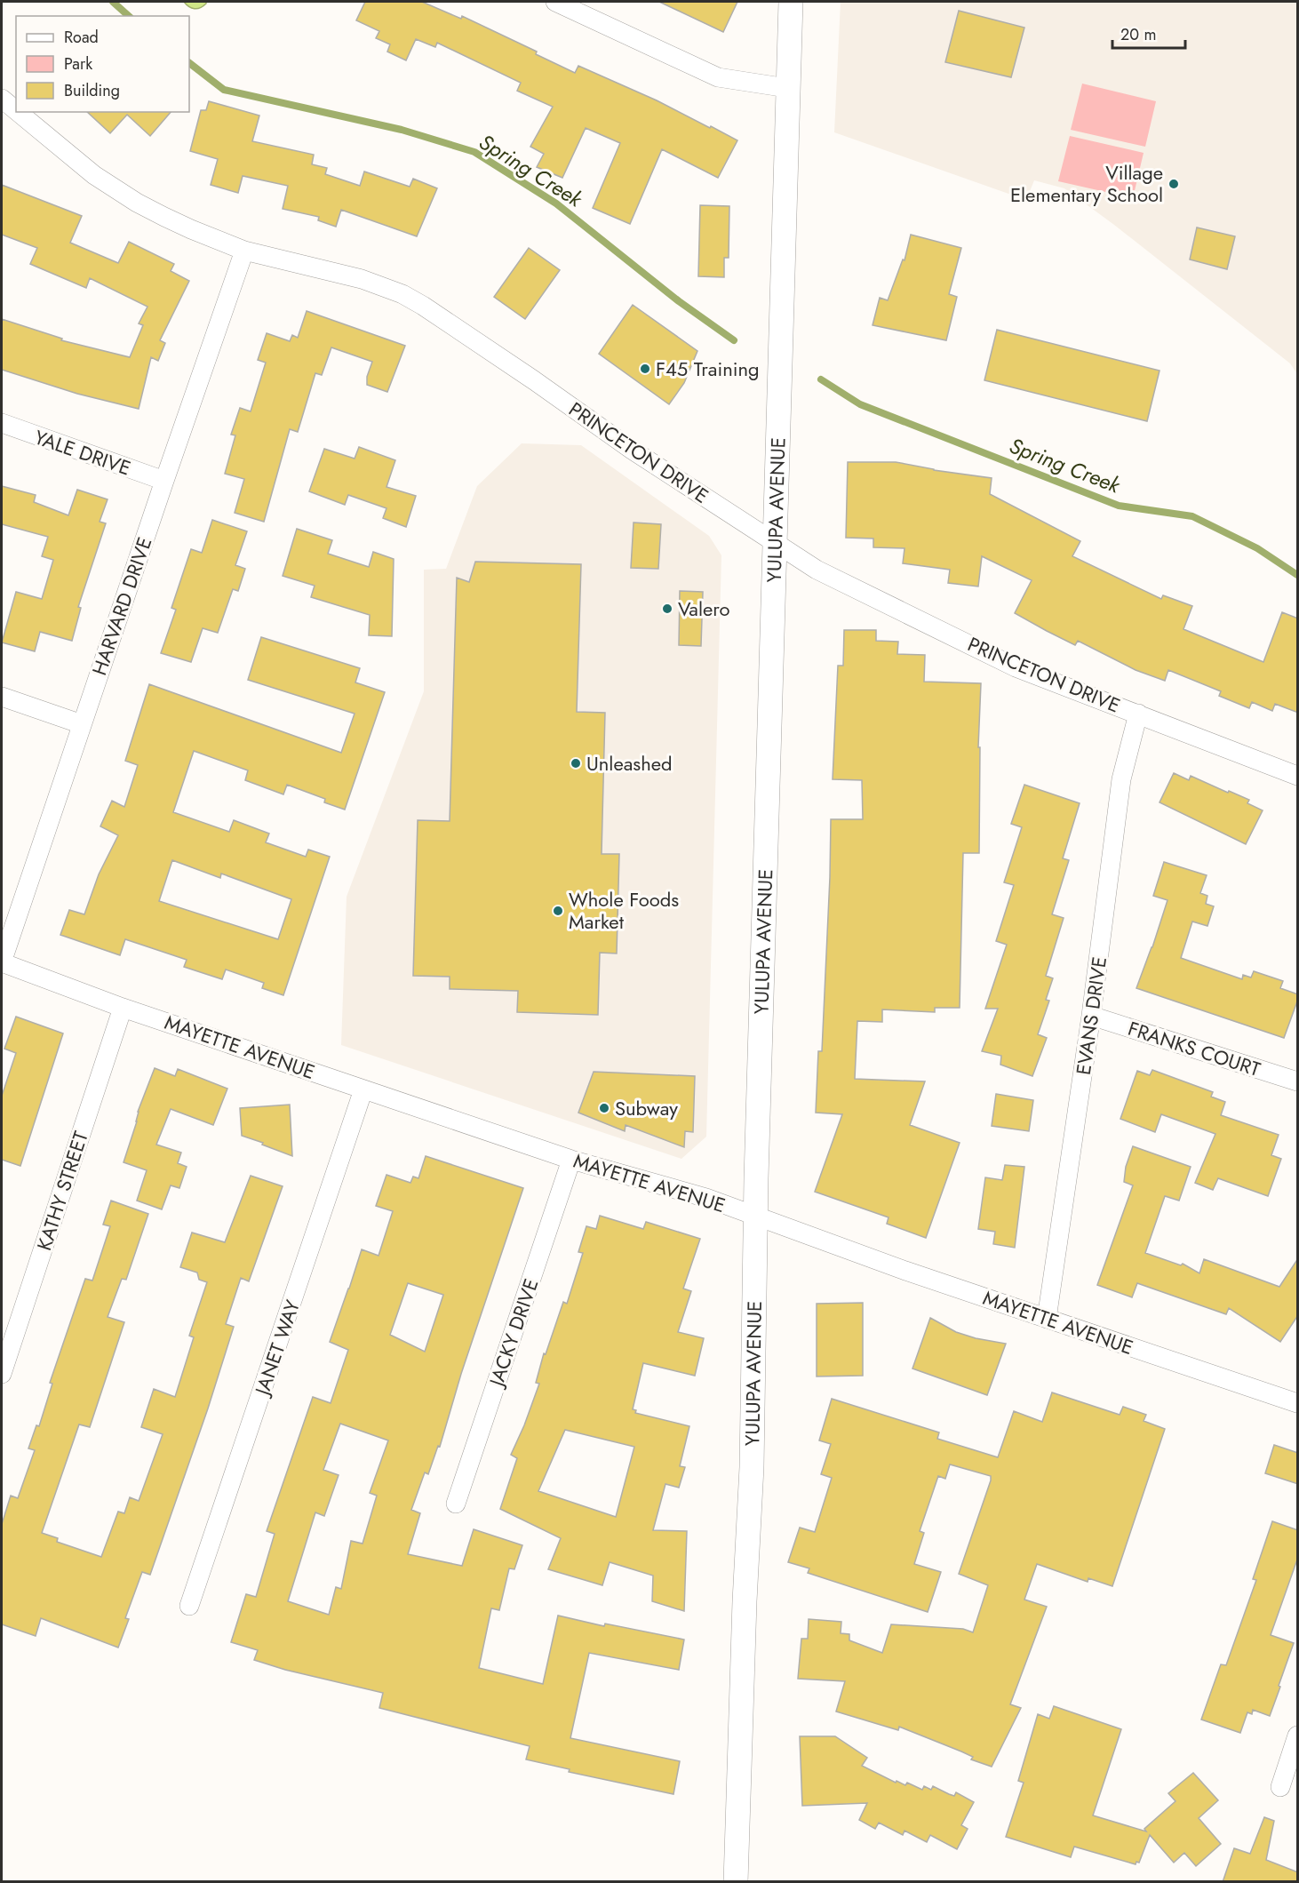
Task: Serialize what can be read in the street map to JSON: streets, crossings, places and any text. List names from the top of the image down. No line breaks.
{"streets":{"street":["YALE DRIVE","PRINCETON DRIVE","YULUPA AVENUE","HARVARD DRIVE","EVANS DRIVE","MAYETTE AVENUE","FRANKS COURT","KATHY STREET","JACKY DRIVE","JANET WAY"]},"crossings":[["YALE DRIVE","HARVARD DRIVE"],["PRINCETON DRIVE","YULUPA AVENUE"],["PRINCETON DRIVE","HARVARD DRIVE"],["PRINCETON DRIVE","EVANS DRIVE"],["YULUPA AVENUE","MAYETTE AVENUE"],["HARVARD DRIVE","MAYETTE AVENUE"],["EVANS DRIVE","MAYETTE AVENUE"],["EVANS DRIVE","FRANKS COURT"],["MAYETTE AVENUE","KATHY STREET"],["MAYETTE AVENUE","JACKY DRIVE"],["MAYETTE AVENUE","JANET WAY"]],"water":["Spring Creek"],"places":["Village Elementary School","F45 Training","Valero","Unleashed","Whole Foods Market","Subway"],"legend":["Road","Park","Building"],"scale_bar":"20 m"}
